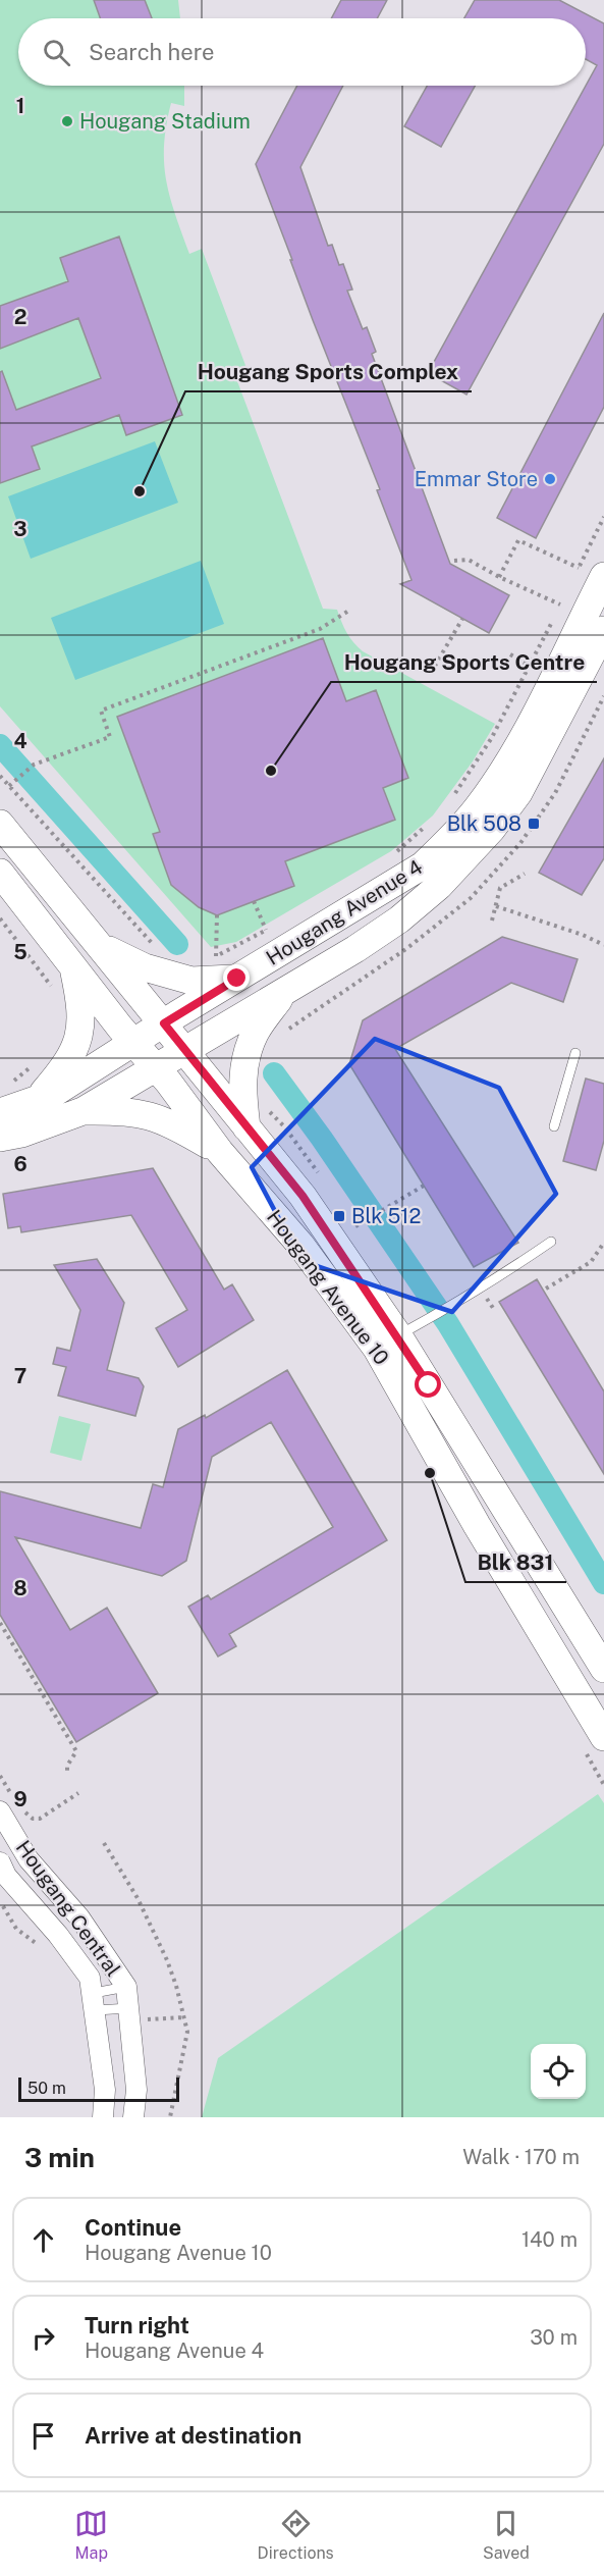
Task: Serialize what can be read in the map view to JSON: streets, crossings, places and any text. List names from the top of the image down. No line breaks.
{"streets":{"main road":["Hougang Avenue 4","Hougang Avenue 10"],"street":["Hougang Central"]},"crossings":[["Hougang Avenue 4","Hougang Avenue 10"]],"places":{"other":["Hougang Stadium","Emmar Store","Hougang Sports Complex","Hougang Sports Centre","Blk 831"],"transit":["Blk 508","Blk 512"]},"scale_bar":"50 m","page":{"search":"Search here","scale":"50 m","heading":["3 min","Walk · 170 m"],"list":[["Continue","Hougang Avenue 10","140 m"],["Turn right","Hougang Avenue 4","30 m"],"Arrive at destination"],"nav":["Map","Directions","Saved"]},"grid":{"rows":["1","2","3","4","5","6","7","8","9"]}}
